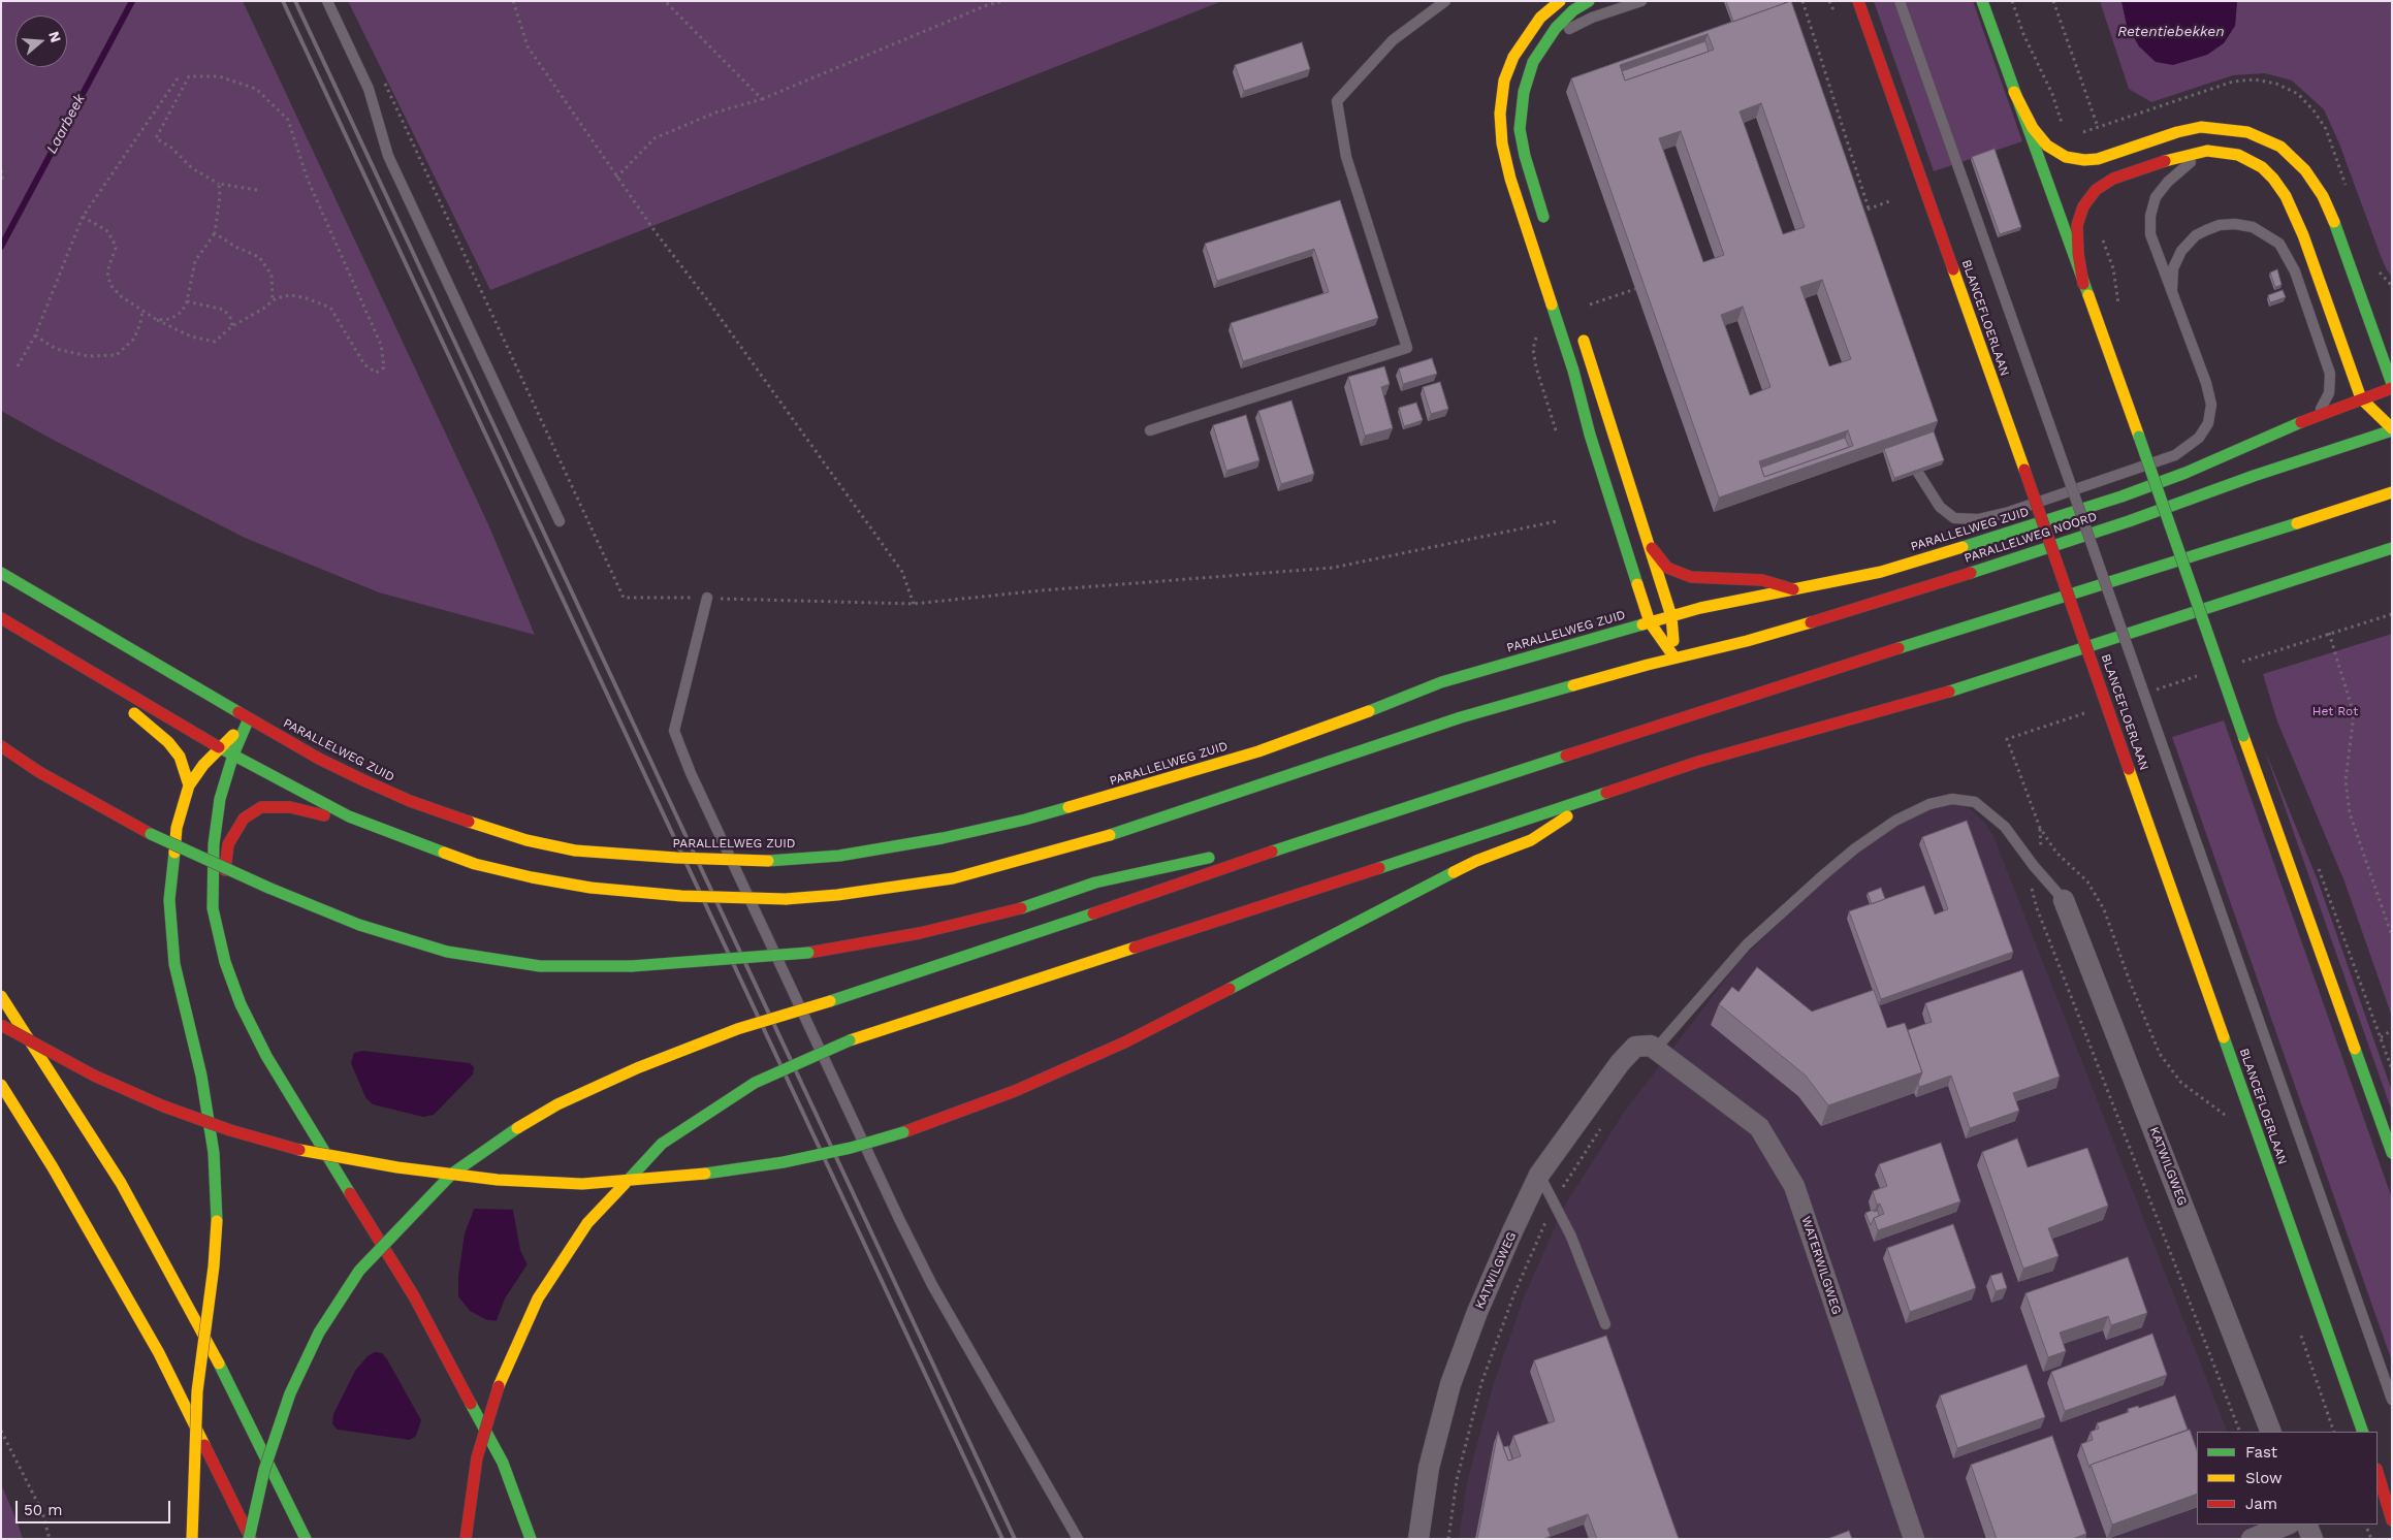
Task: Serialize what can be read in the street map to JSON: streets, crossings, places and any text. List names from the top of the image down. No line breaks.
{"streets":{"main road":["BLANCEFLOERLAAN","PARALLELWEG ZUID","PARALLELWEG NOORD"],"street":["KATWILGWEG","WATERWILGWEG"]},"crossings":[["KATWILGWEG","WATERWILGWEG"]],"water":["Retentiebekken","Laarbeek"],"parks":["Het Rot"],"legend":["Fast","Slow","Jam"],"scale_bar":"50 m","north":"right"}
